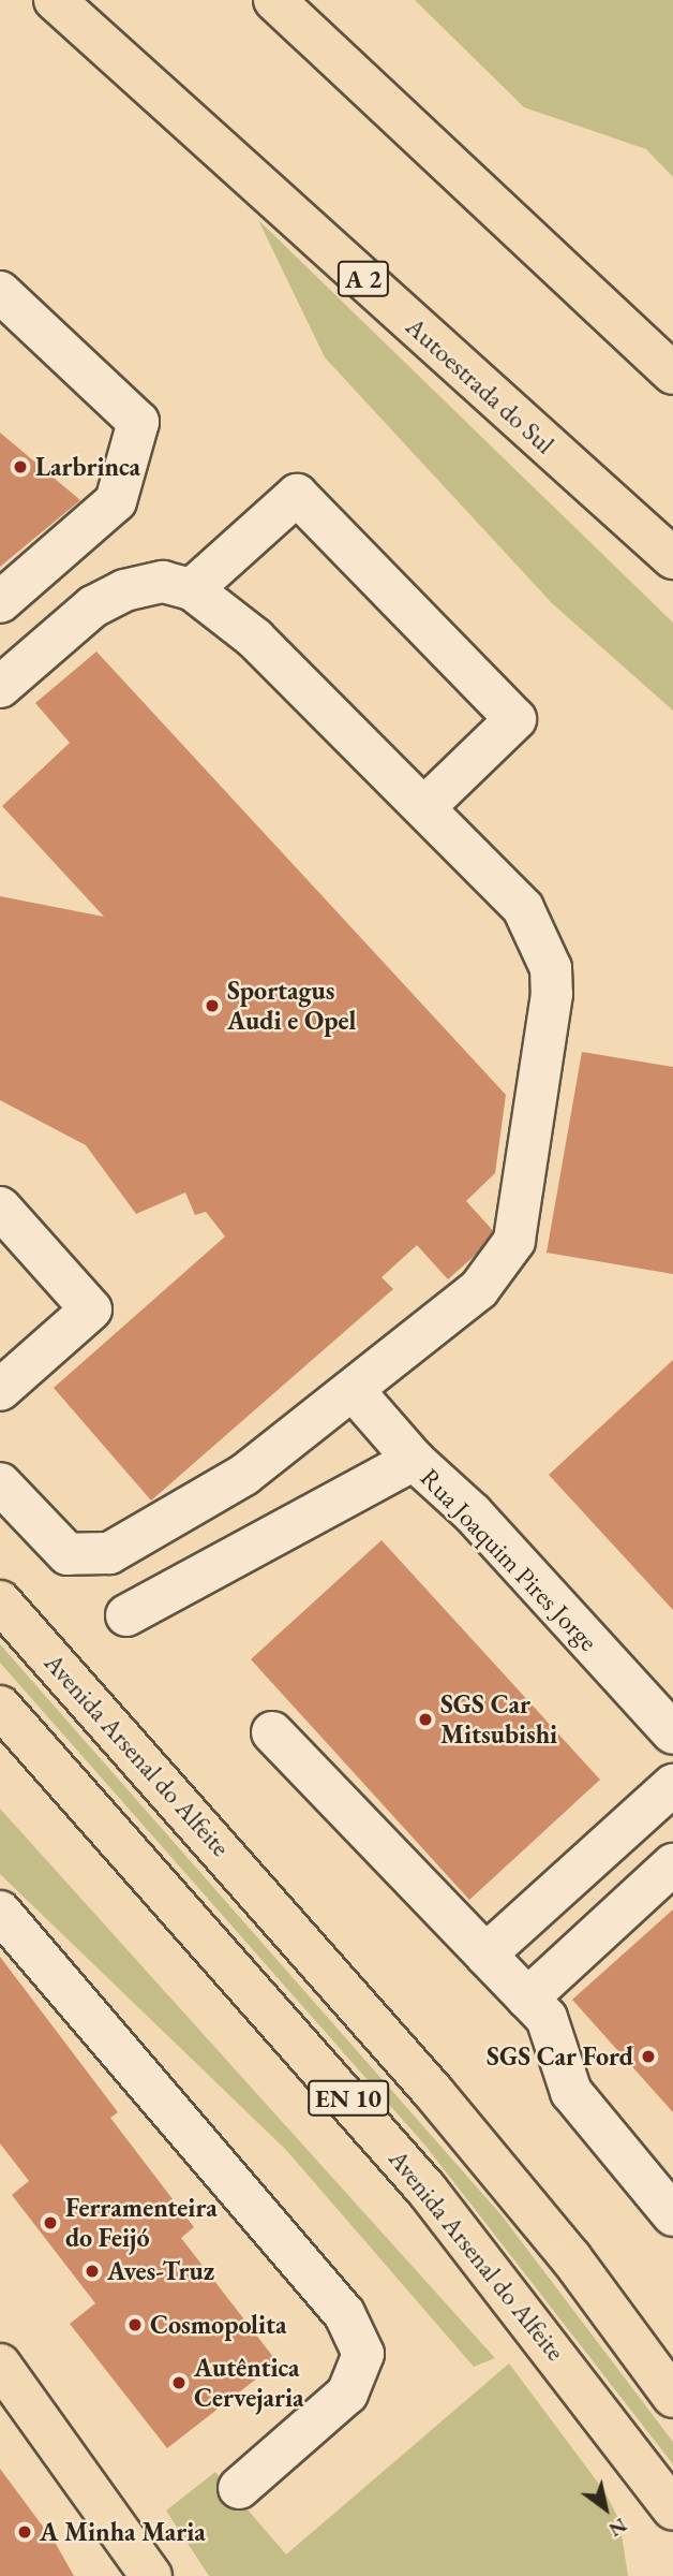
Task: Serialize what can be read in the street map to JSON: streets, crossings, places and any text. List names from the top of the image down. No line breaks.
{"streets":{"main road":["A 2","Autoestrada do Sul","Avenida Arsenal do Alfeite","EN 10"],"street":["Rua Joaquim Pires Jorge"]},"places":["Larbrinca","Sportagus Audi e Opel","SGS Car Mitsubishi","SGS Car Ford","Ferramenteira do Feijó","Aves-Truz","Cosmopolita","Autêntica Cervejaria","A Minha Maria"],"north":"bottom right"}
